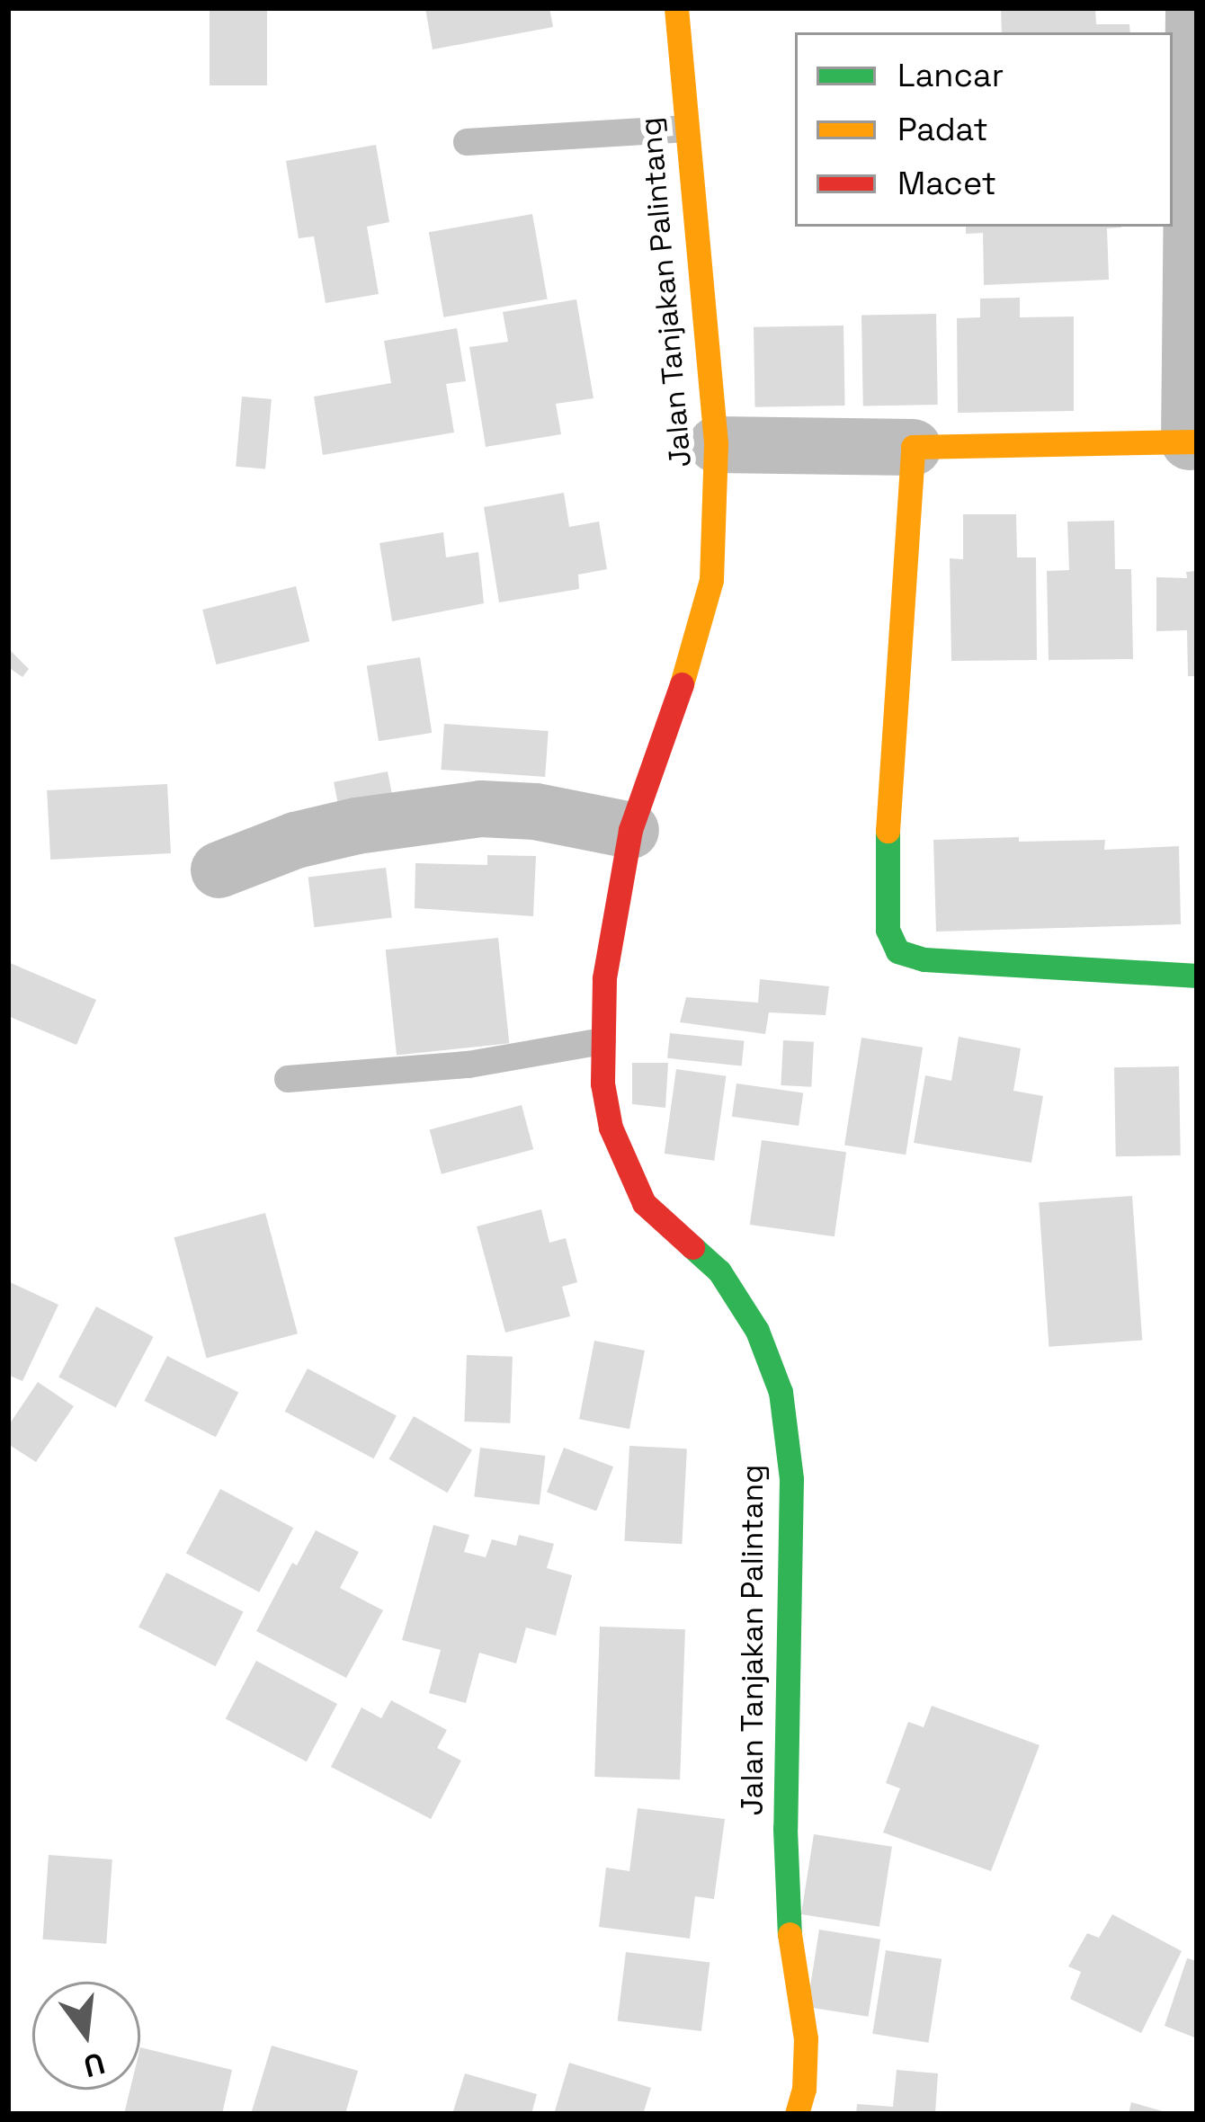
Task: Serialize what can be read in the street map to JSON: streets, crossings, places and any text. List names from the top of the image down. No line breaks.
{"streets":{"street":["Jalan Tanjakan Palintang"]},"legend":["Lancar","Padat","Macet"],"north":"bottom"}
